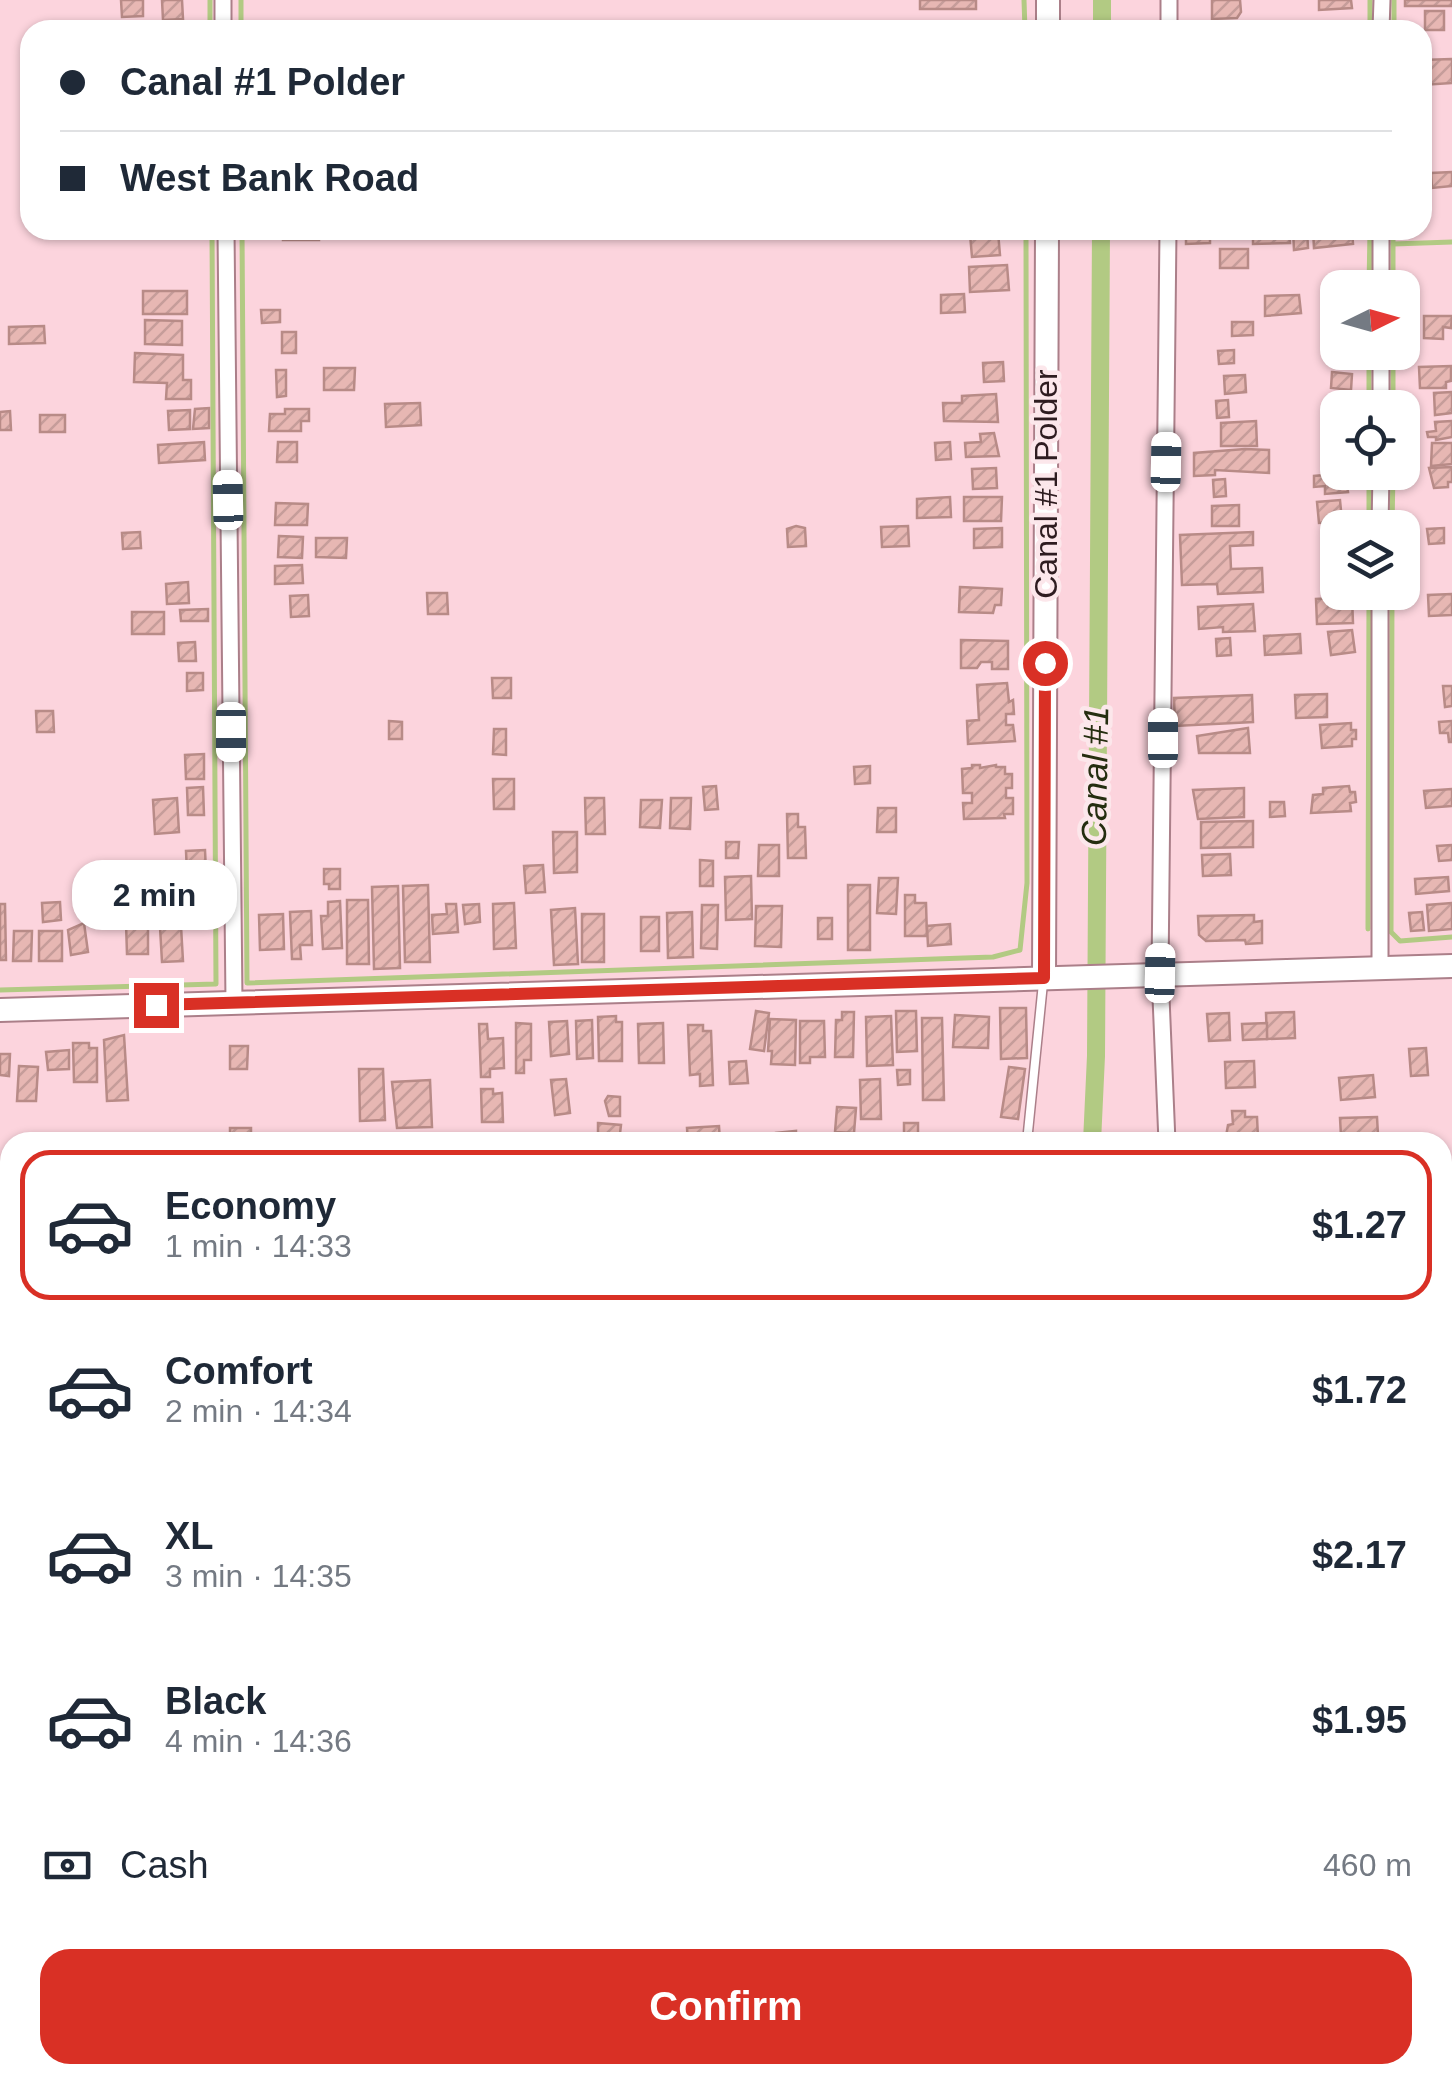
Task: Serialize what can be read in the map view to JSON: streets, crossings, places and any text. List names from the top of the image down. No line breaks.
{"streets":{"street":["Canal #1 Polder"]},"water":["Canal #1"],"north":"right","page":{"banner":["Canal #1 Polder","West Bank Road"],"bubble":"2 min","list":[{"name":"Economy","note":"1 min · 14:33","value":"$1.27"},{"name":"Comfort","note":"2 min · 14:34","value":"$1.72"},{"name":"XL","note":"3 min · 14:35","value":"$2.17"},{"name":"Black","note":"4 min · 14:36","value":"$1.95"}],"pay":["Cash","460 m"],"buttons":"Confirm"}}
